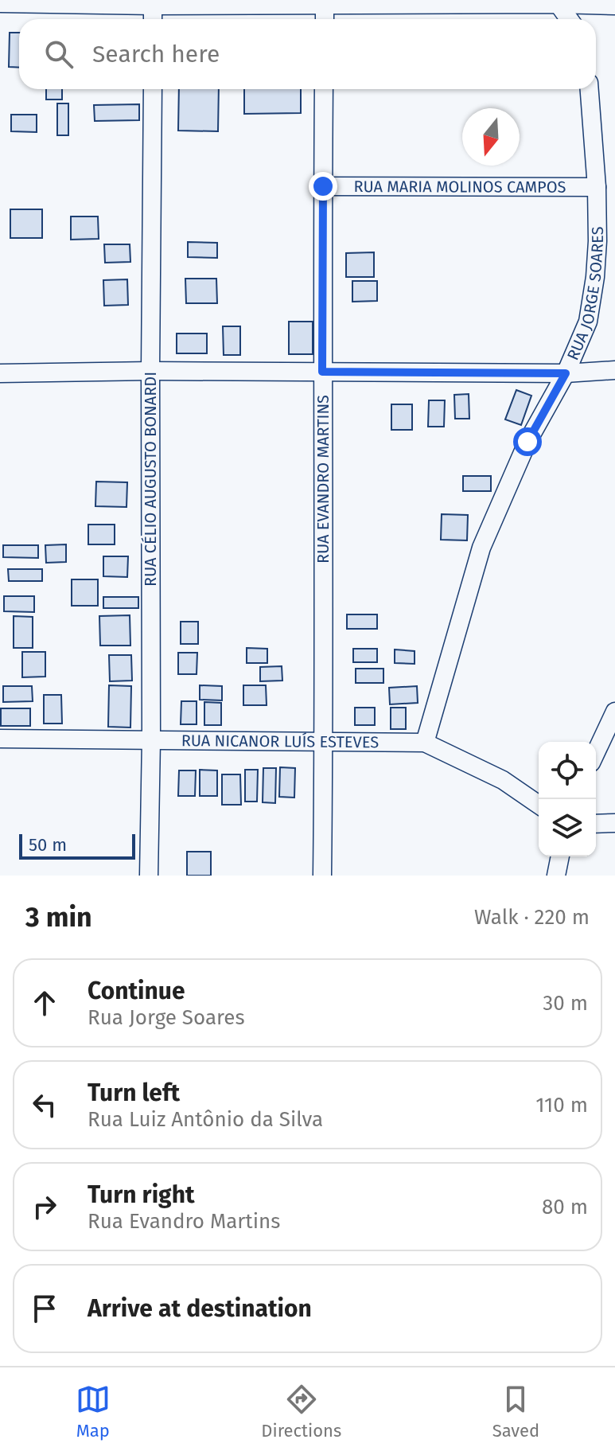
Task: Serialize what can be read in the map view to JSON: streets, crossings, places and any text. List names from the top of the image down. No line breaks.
{"streets":{"street":["RUA MARIA MOLINOS CAMPOS","RUA JORGE SOARES","RUA CÉLIO AUGUSTO BONARDI","RUA EVANDRO MARTINS","RUA NICANOR LUÍS ESTEVES"]},"crossings":[["RUA MARIA MOLINOS CAMPOS","RUA JORGE SOARES"],["RUA MARIA MOLINOS CAMPOS","RUA EVANDRO MARTINS"],["RUA JORGE SOARES","RUA NICANOR LUÍS ESTEVES"],["RUA CÉLIO AUGUSTO BONARDI","RUA NICANOR LUÍS ESTEVES"],["RUA EVANDRO MARTINS","RUA NICANOR LUÍS ESTEVES"]],"scale_bar":"50 m","north":"bottom","page":{"search":"Search here","scale":"50 m","heading":["3 min","Walk · 220 m"],"list":[["Continue","Rua Jorge Soares","30 m"],["Turn left","Rua Luiz Antônio da Silva","110 m"],["Turn right","Rua Evandro Martins","80 m"],"Arrive at destination"],"nav":["Map","Directions","Saved"]}}
